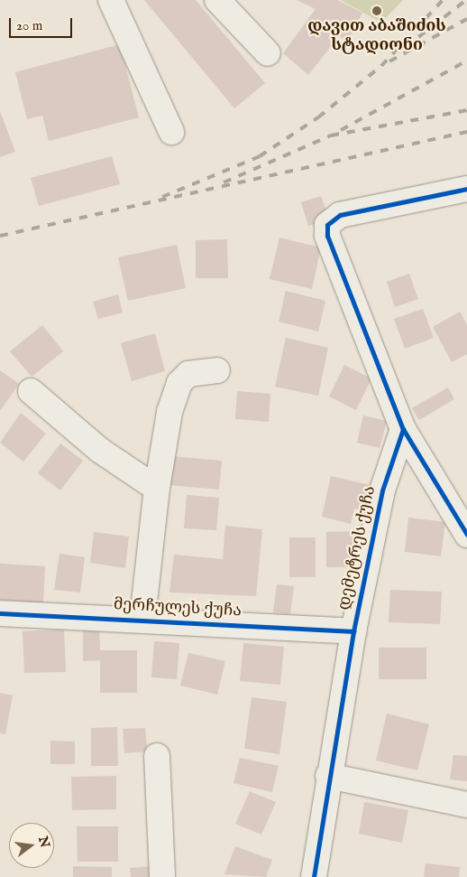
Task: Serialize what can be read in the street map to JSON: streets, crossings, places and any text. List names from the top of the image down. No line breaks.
{"streets":{"street":["დემეტრეს ქუჩა","მერჩულეს ქუჩა"]},"crossings":[["დემეტრეს ქუჩა","მერჩულეს ქუჩა"]],"places":["დავით აბაშიძის სტადიონი"],"scale_bar":"20 m","north":"right"}
